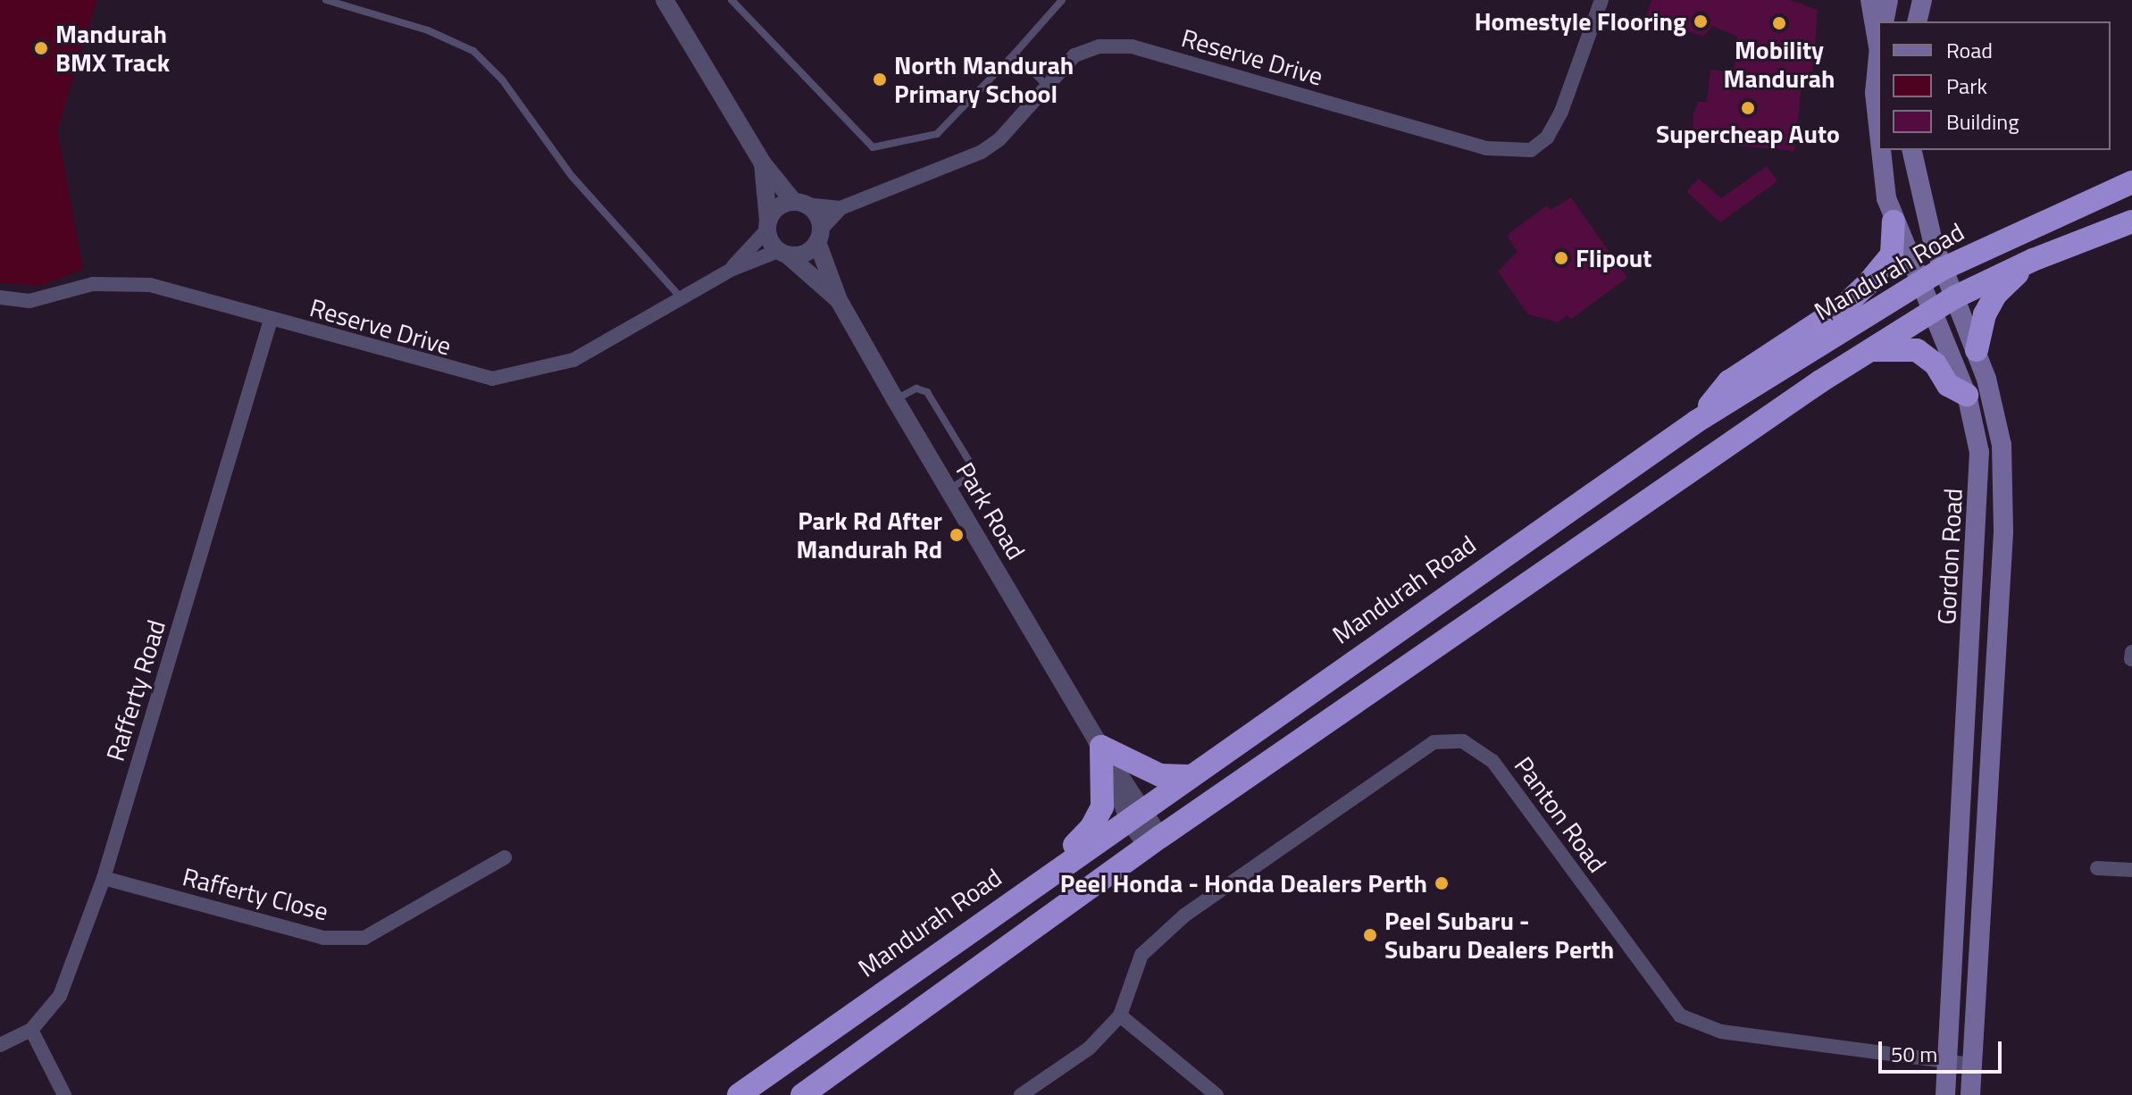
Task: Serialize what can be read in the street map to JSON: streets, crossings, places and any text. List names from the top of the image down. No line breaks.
{"streets":{"highway":["Mandurah Road"],"main road":["Gordon Road"],"street":["Reserve Drive","Park Road","Rafferty Road","Panton Road","Rafferty Close"]},"crossings":[["Reserve Drive","Park Road"],["Reserve Drive","Rafferty Road"],["Mandurah Road","Park Road"],["Mandurah Road","Gordon Road"],["Gordon Road","Panton Road"],["Rafferty Road","Rafferty Close"]],"places":["Homestyle Flooring","Mobility Mandurah","Mandurah BMX Track","North Mandurah Primary School","Supercheap Auto","Flipout","Park Rd After Mandurah Rd","Peel Honda - Honda Dealers Perth","Peel Subaru - Subaru Dealers Perth"],"legend":["Road","Park","Building"],"scale_bar":"50 m"}
